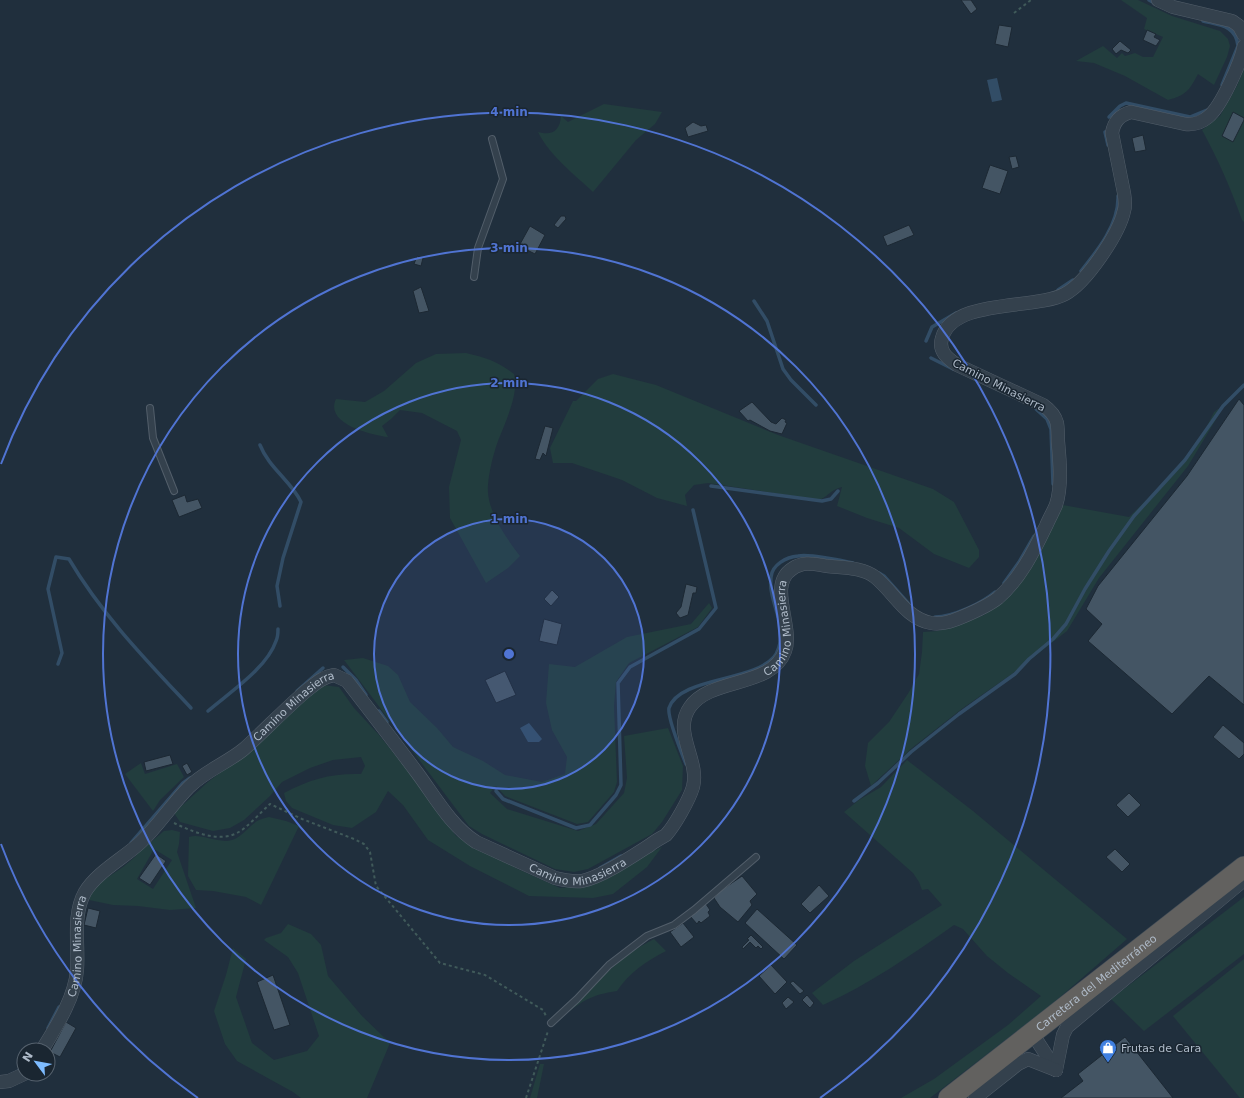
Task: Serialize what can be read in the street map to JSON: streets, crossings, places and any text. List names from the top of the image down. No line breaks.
{"streets":{"highway":["Carretera del Mediterráneo"],"street":["Camino Minasierra"]},"places":{"shop":["Frutas de Cara"]},"north":"top left","rings":["4 min","3 min","2 min","1 min"]}
